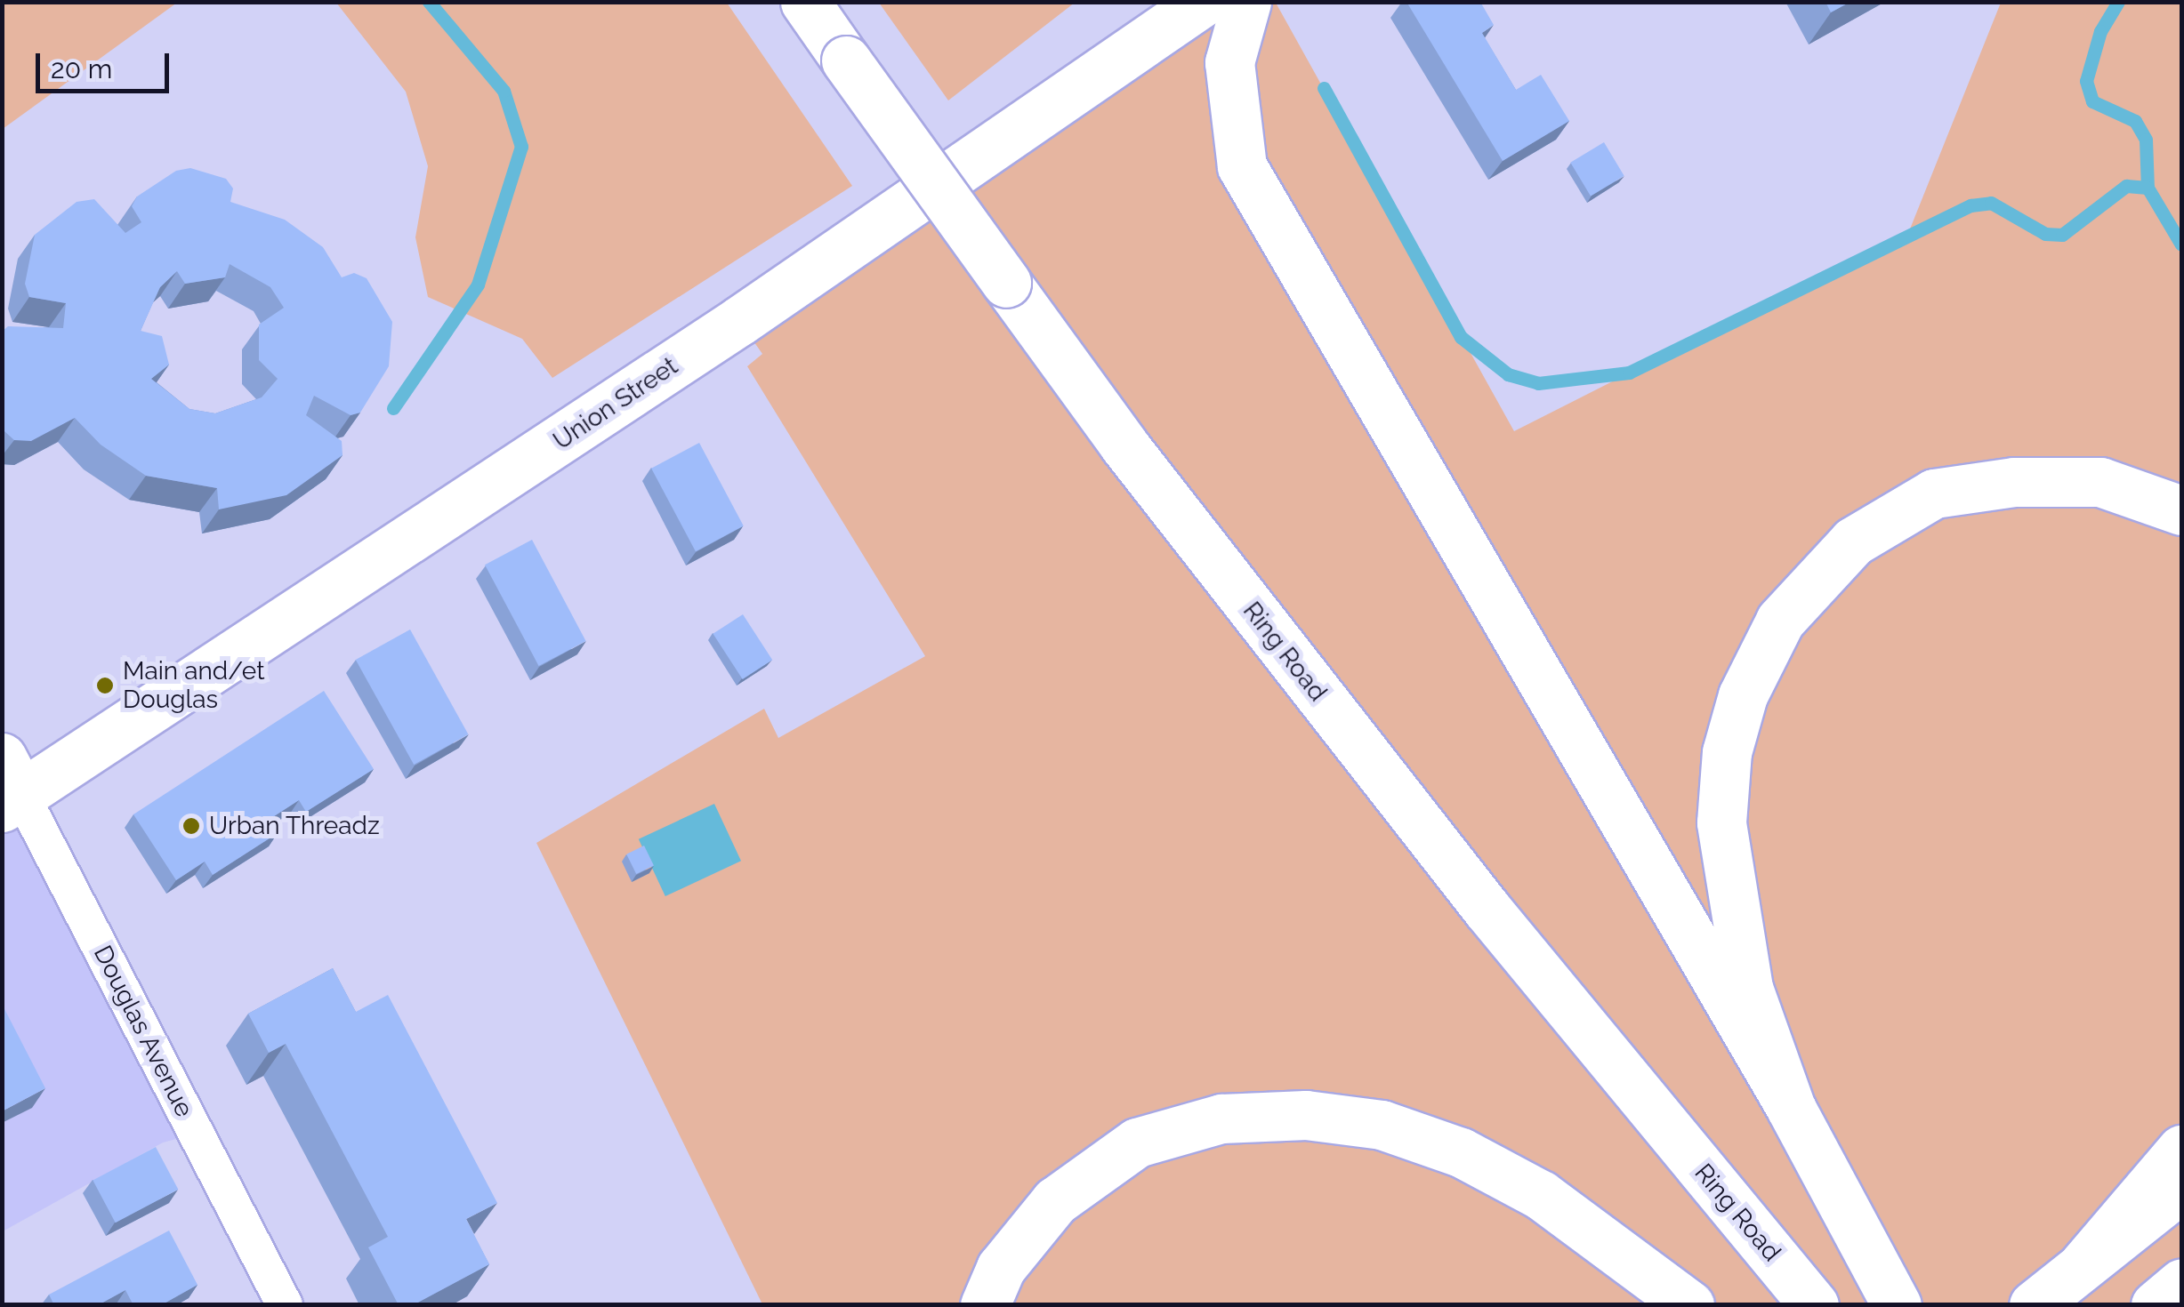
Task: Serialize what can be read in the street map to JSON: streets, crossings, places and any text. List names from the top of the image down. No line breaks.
{"streets":{"main road":["Union Street","Ring Road"],"street":["Douglas Avenue"]},"crossings":[["Union Street","Douglas Avenue"]],"places":["Main and/et Douglas","Urban Threadz"],"scale_bar":"20 m"}
